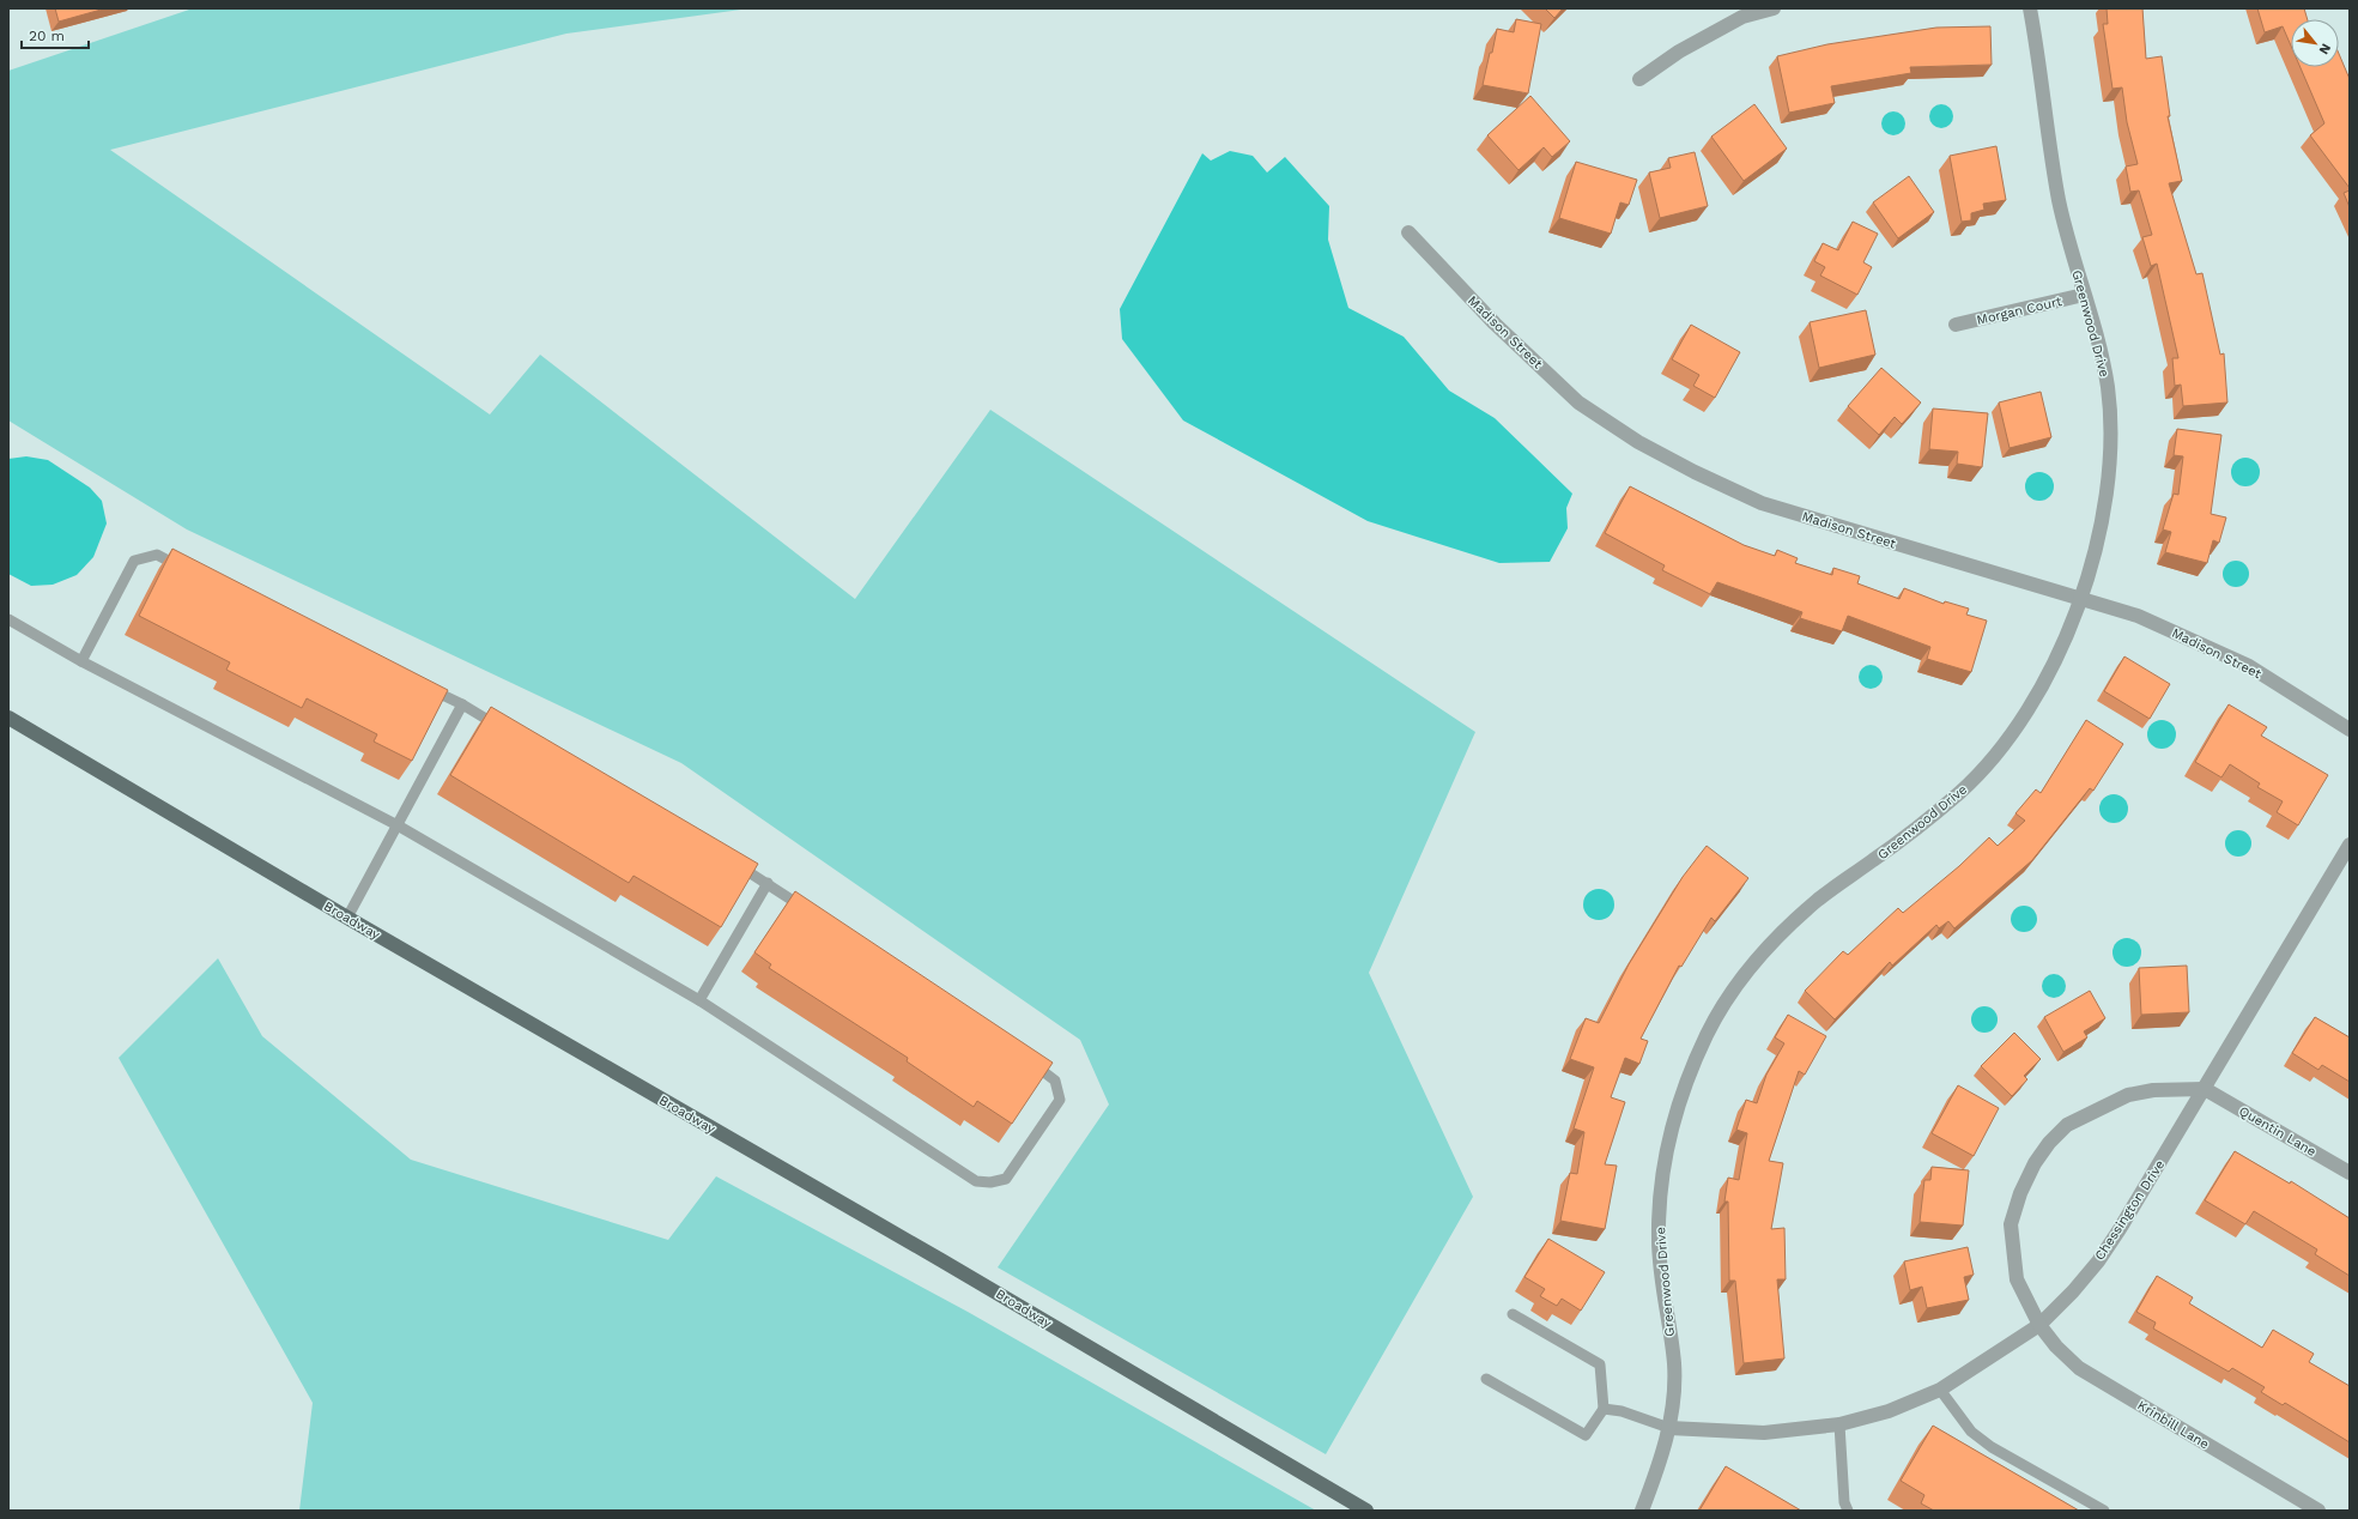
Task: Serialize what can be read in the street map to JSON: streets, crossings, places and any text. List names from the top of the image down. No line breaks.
{"streets":{"main road":["Broadway"],"street":["Morgan Court","Greenwood Drive","Madison Street","Quentin Lane","Chessington Drive","Krinbill Lane"]},"crossings":[["Morgan Court","Greenwood Drive"],["Greenwood Drive","Madison Street"],["Greenwood Drive","Chessington Drive"],["Quentin Lane","Chessington Drive"],["Quentin Lane","Krinbill Lane"],["Chessington Drive","Krinbill Lane"]],"scale_bar":"20 m","north":"bottom right"}
